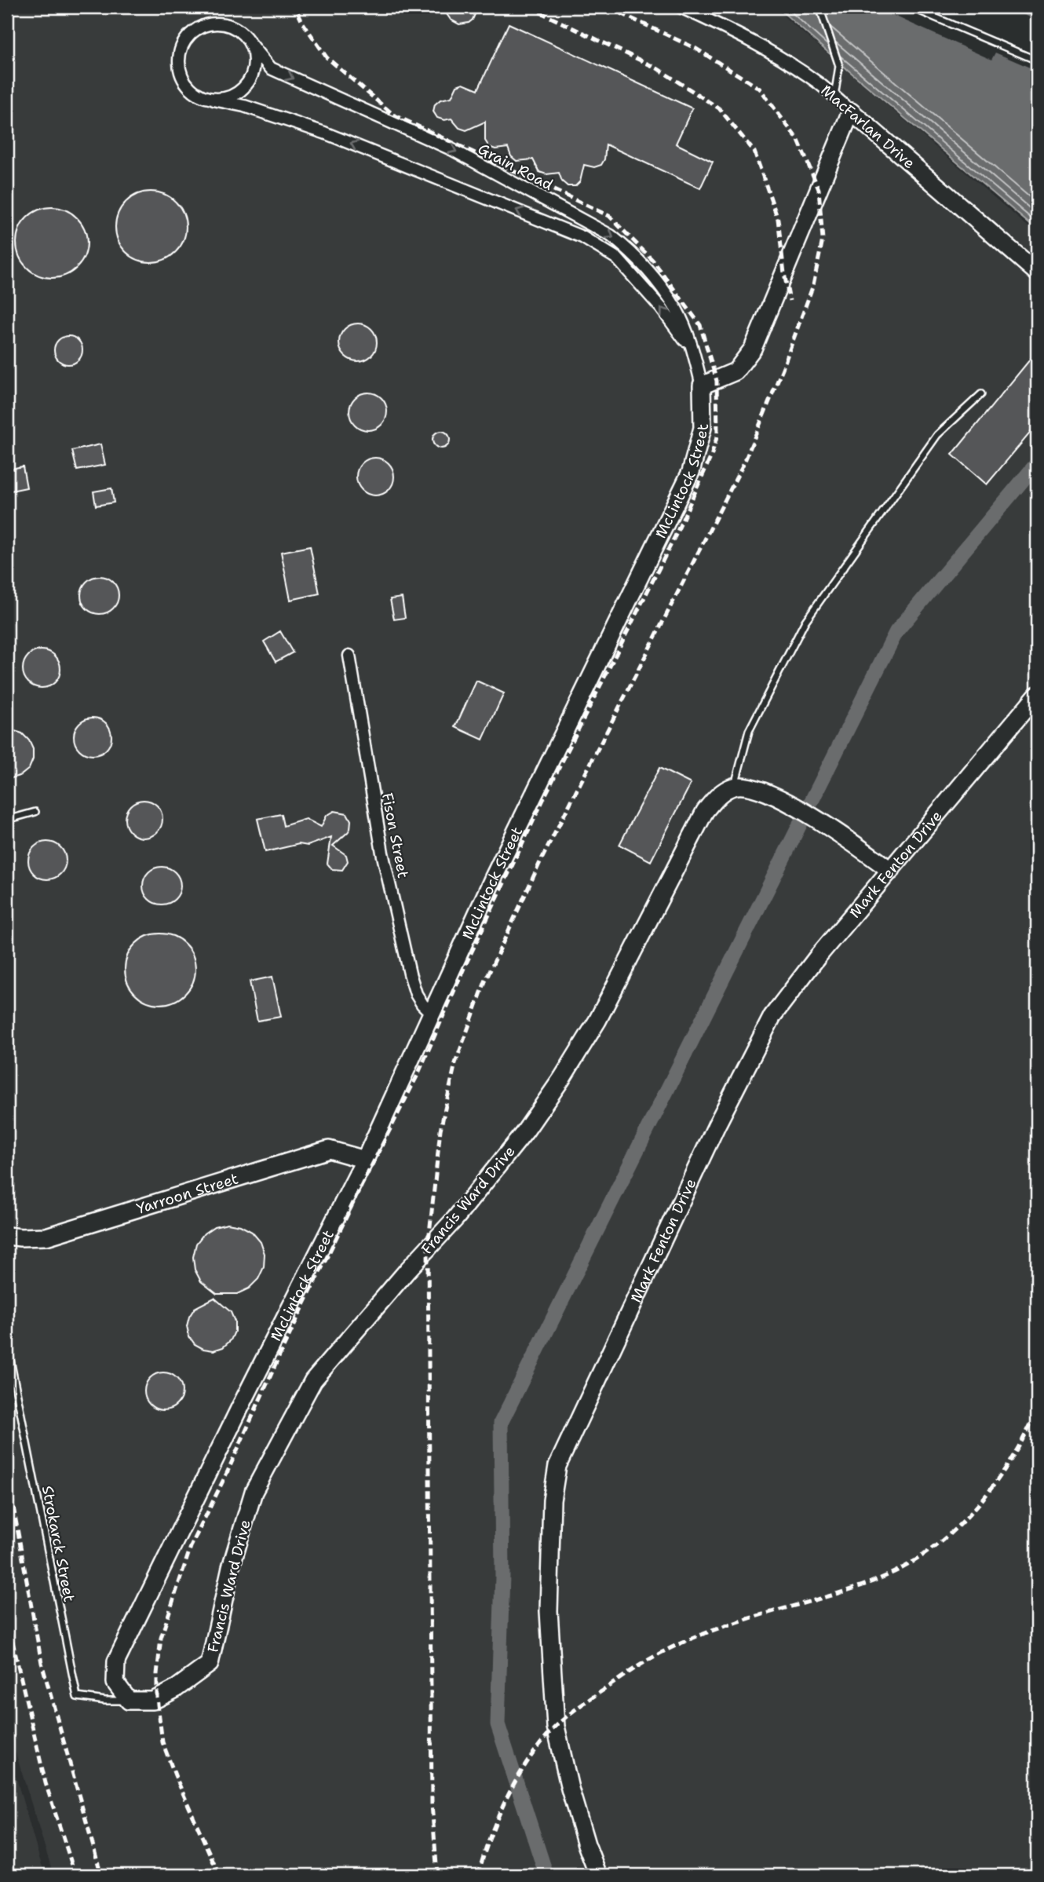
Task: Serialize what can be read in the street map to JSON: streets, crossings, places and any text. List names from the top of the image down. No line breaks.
{"streets":{"street":["MacFarlan Drive","Grain Road","McLintock Street","Fison Street","Mark Fenton Drive","Yarroon Street","Francis Ward Drive"],"lane":["Strokarck Street"]},"crossings":[["Grain Road","McLintock Street"],["McLintock Street","Fison Street"],["McLintock Street","Yarroon Street"],["McLintock Street","Francis Ward Drive"],["McLintock Street","Strokarck Street"],["Francis Ward Drive","Strokarck Street"]]}
